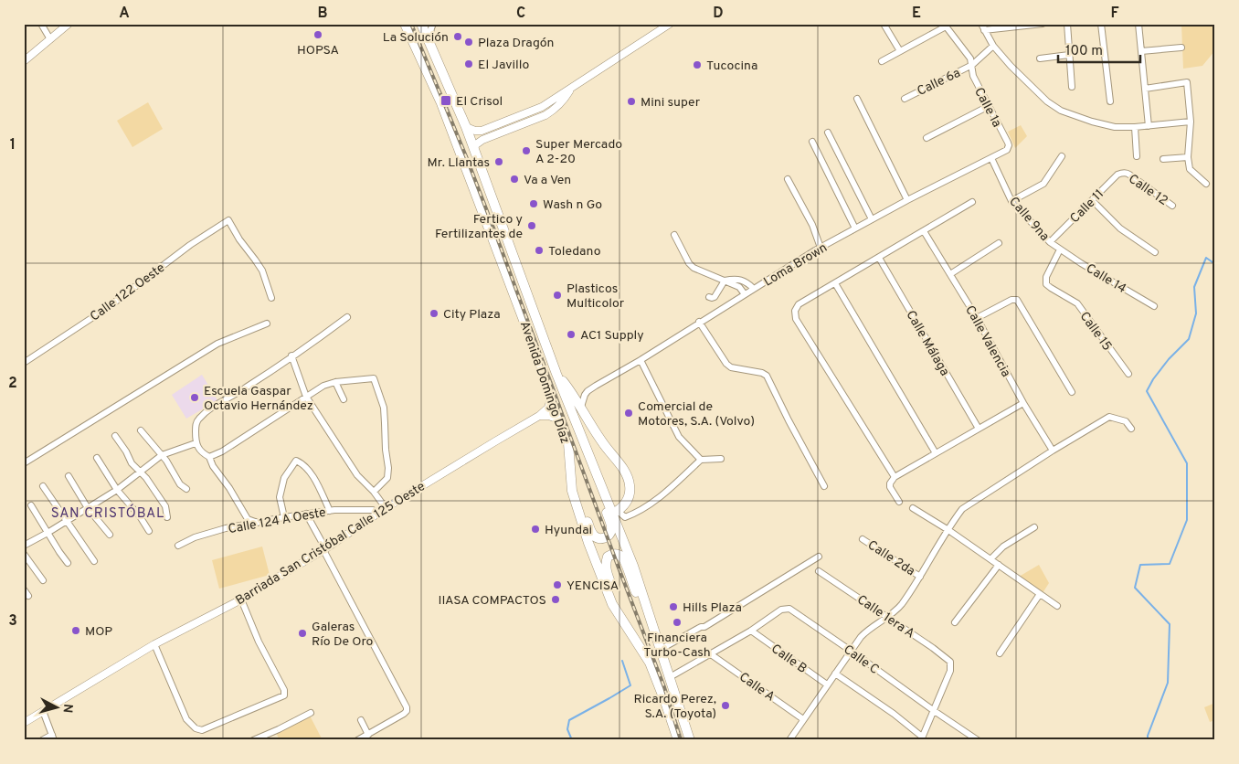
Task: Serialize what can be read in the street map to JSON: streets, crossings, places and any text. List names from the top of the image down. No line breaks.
{"streets":{"main road":["Avenida Domingo Díaz"],"street":["Calle 6a","Calle 1a","Calle 12","Calle 11","Calle 9na","Loma Brown","Calle 14","Calle 122 Oeste","Calle 15","Calle Valencia","Calle Málaga","Calle 124 A Oeste","Barriada San Cristóbal Calle 125 Oeste","Calle 2da","Calle 1era A","Calle B","Calle C","Calle A"]},"crossings":[["Calle 6a","Calle 1a"],["Calle 1a","Loma Brown"],["Calle 12","Calle 11"],["Calle 11","Calle 9na"],["Calle 9na","Loma Brown"],["Calle 9na","Calle 14"],["Calle 9na","Calle 15"],["Calle 14","Calle 15"],["Avenida Domingo Díaz","Barriada San Cristóbal Calle 125 Oeste"],["Calle 124 A Oeste","Barriada San Cristóbal Calle 125 Oeste"],["Calle 1era A","Calle C"],["Calle B","Calle C"]],"districts":["SAN CRISTÓBAL"],"places":{"other":["HOPSA","La Solución","Plaza Dragón","El Javillo","Tucocina","Mini super","Super Mercado A 2-20","Mr. Llantas","Va a Ven","Wash n Go","Fertico y Fertilizantes de","Toledano","Plasticos Multicolor","City Plaza","AC1 Supply","Escuela Gaspar Octavio Hernández","Comercial de Motores, S.A. (Volvo)","Hyundai","YENCISA","IIASA COMPACTOS","Hills Plaza","Financiera Turbo-Cash","MOP","Galeras Río De Oro","Ricardo Perez, S.A. (Toyota)"],"transit":["El Crisol"]},"scale_bar":"100 m","north":"right","grid":{"columns":["A","B","C","D","E","F"],"rows":["1","2","3"]}}
